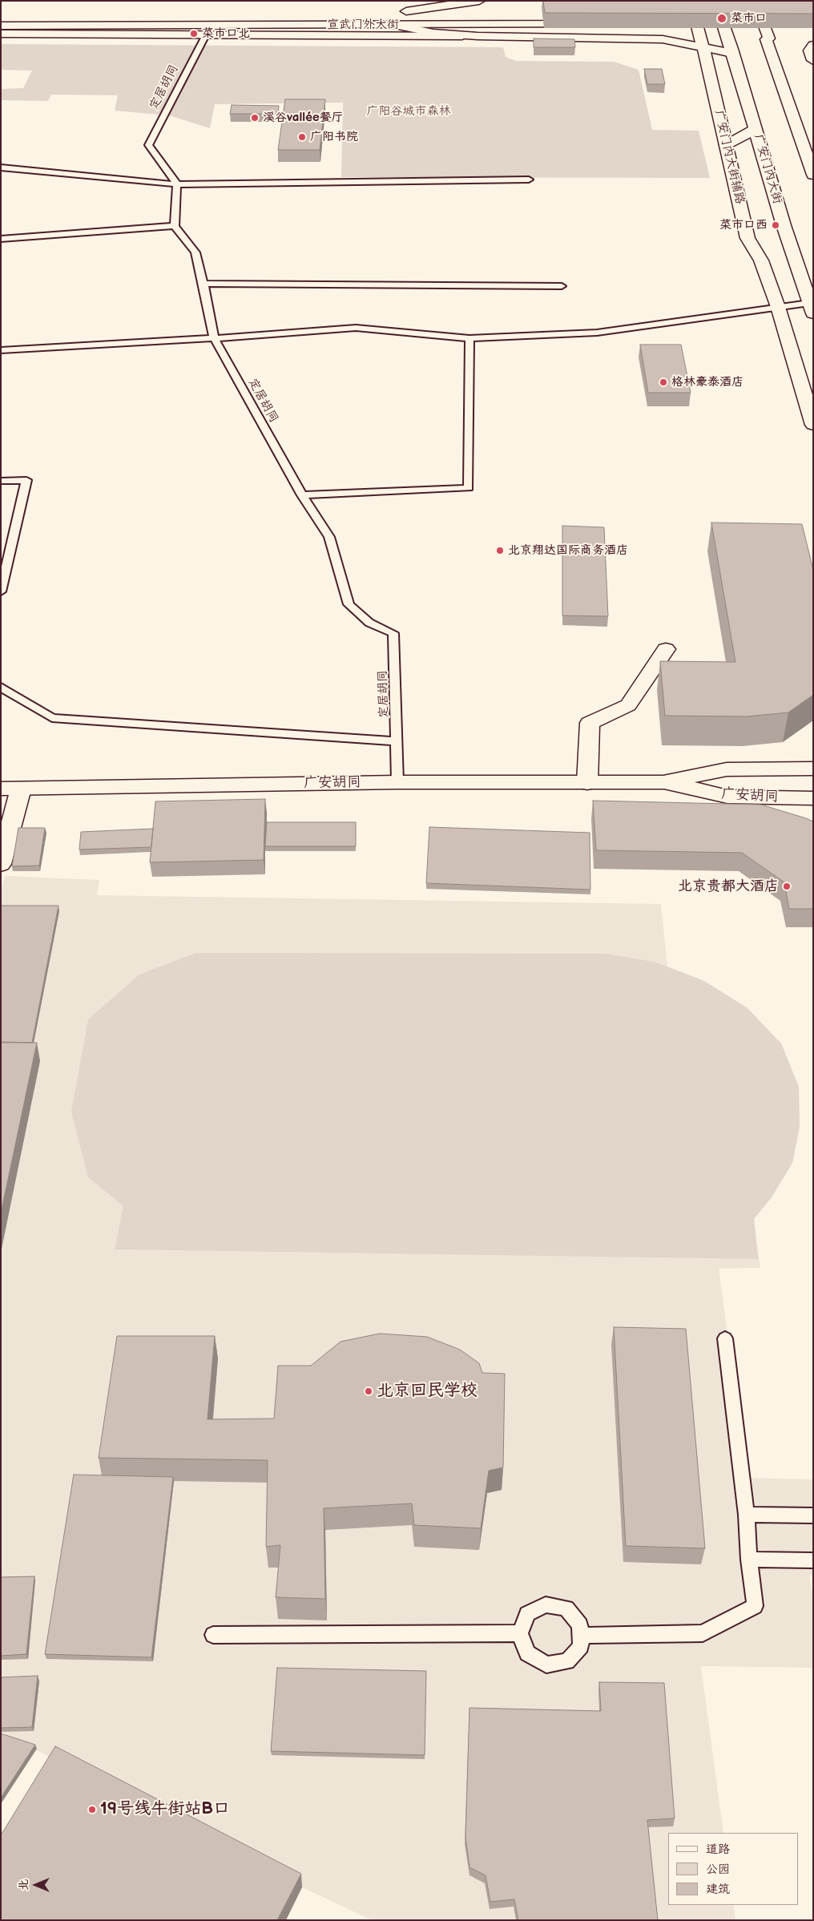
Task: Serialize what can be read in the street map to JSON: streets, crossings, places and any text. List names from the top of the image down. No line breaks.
{"streets":{"street":["宣武门外大街","广安门内大街辅路","广安门内大街","广安胡同"],"lane":["定居胡同"]},"crossings":[["宣武门外大街","定居胡同"],["定居胡同","广安胡同"]],"parks":["广阳谷城市森林"],"places":["菜市口","菜市口北","溪谷vallée餐厅","广阳书院","菜市口西","格林豪泰酒店","北京翔达国际商务酒店","北京贵都大酒店","北京回民学校","19号线牛街站B口"],"legend":["道路","公园","建筑"],"north":"left"}
